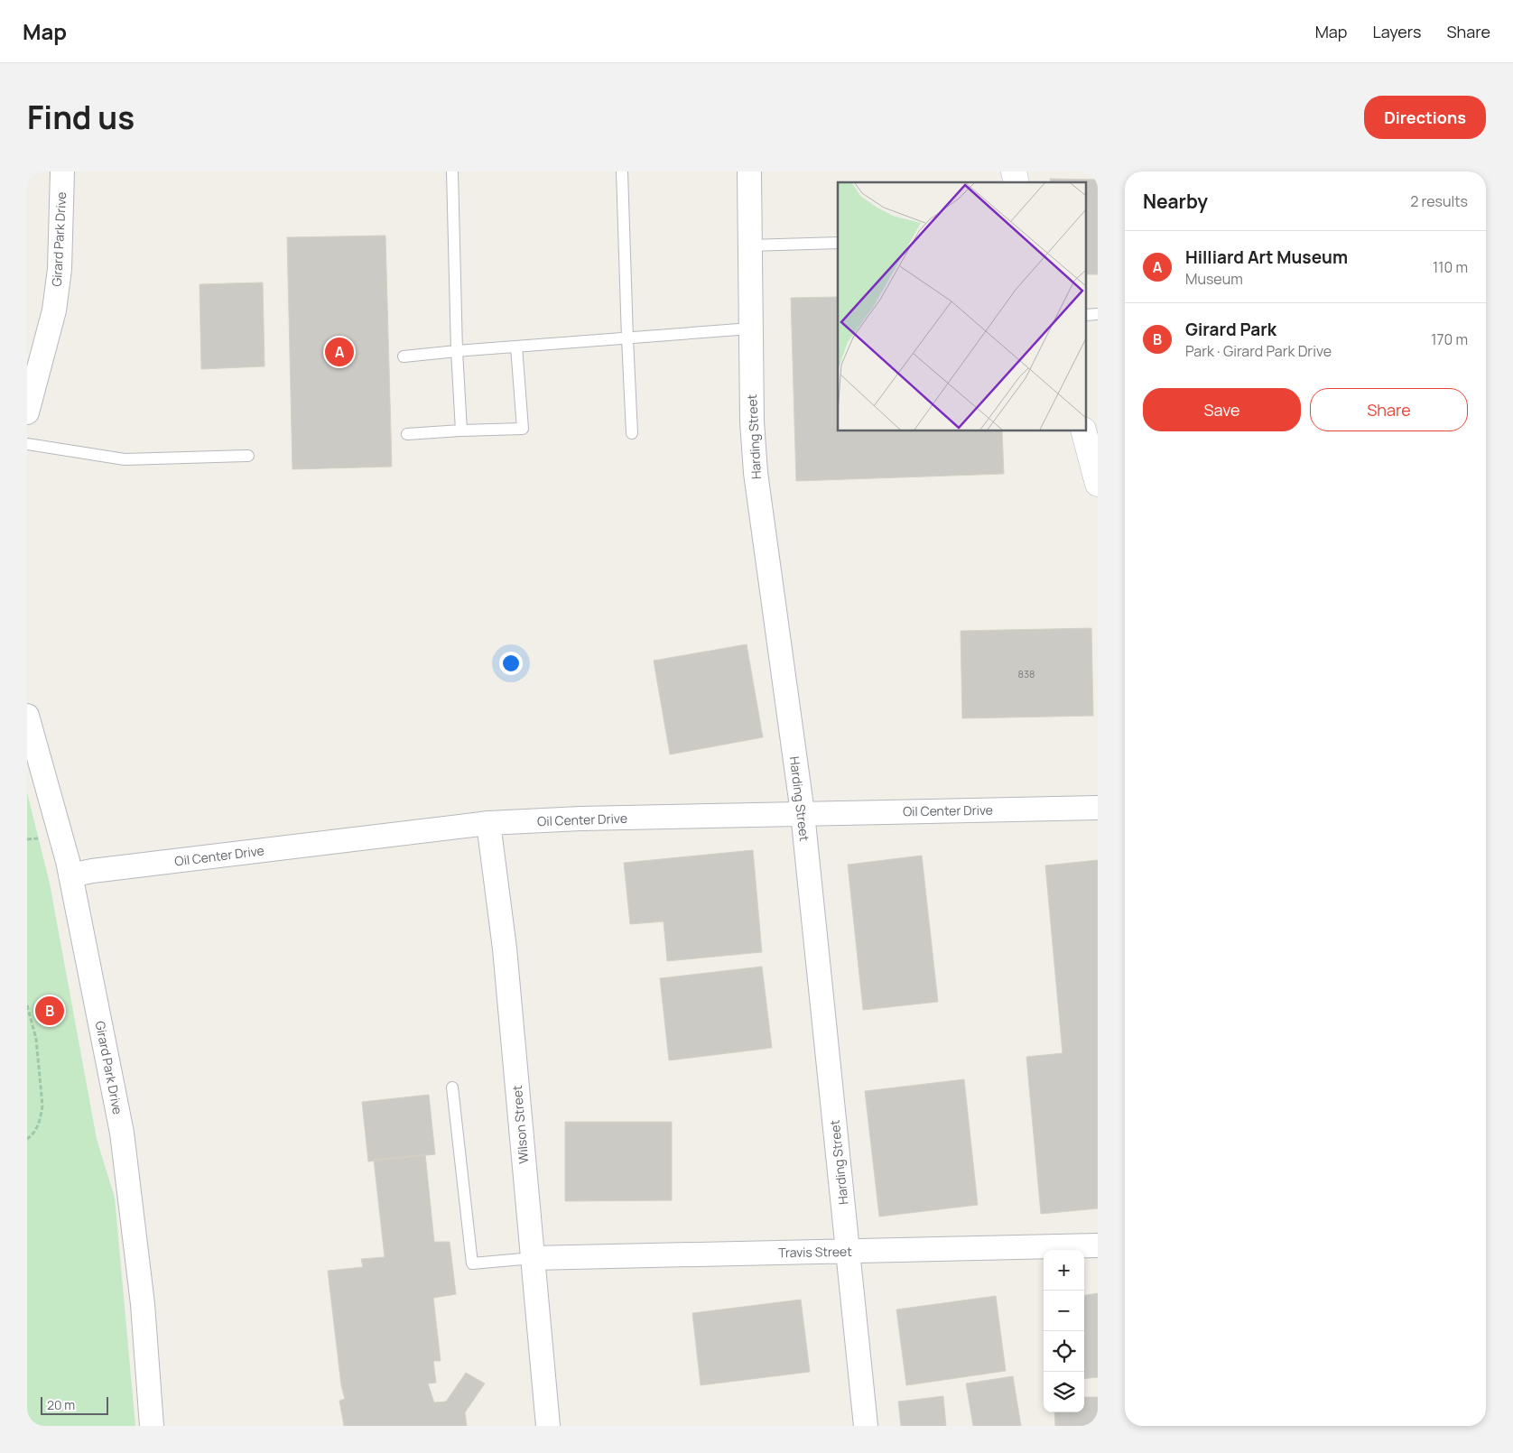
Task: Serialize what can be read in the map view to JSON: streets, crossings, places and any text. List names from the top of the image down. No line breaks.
{"streets":{"street":["Girard Park Drive","Harding Street","Oil Center Drive","Wilson Street","Travis Street"]},"crossings":[["Girard Park Drive","Oil Center Drive"],["Harding Street","Oil Center Drive"],["Harding Street","Travis Street"],["Oil Center Drive","Wilson Street"],["Wilson Street","Travis Street"]],"house_numbers":["838"],"scale_bar":"20 m","page":{"header":"Map","nav":["Map","Layers","Share"],"title":"Find us","buttons":["Directions",["Save","Share"]],"heading":["Nearby","2 results"],"list":[{"mark":"A","name":"Hilliard Art Museum","note":"Museum","value":"110 m"},{"mark":"B","name":"Girard Park","note":"Park · Girard Park Drive","value":"170 m"}],"pins":["A","B"],"map_buttons":["+","−"],"scale":"20 m"}}
